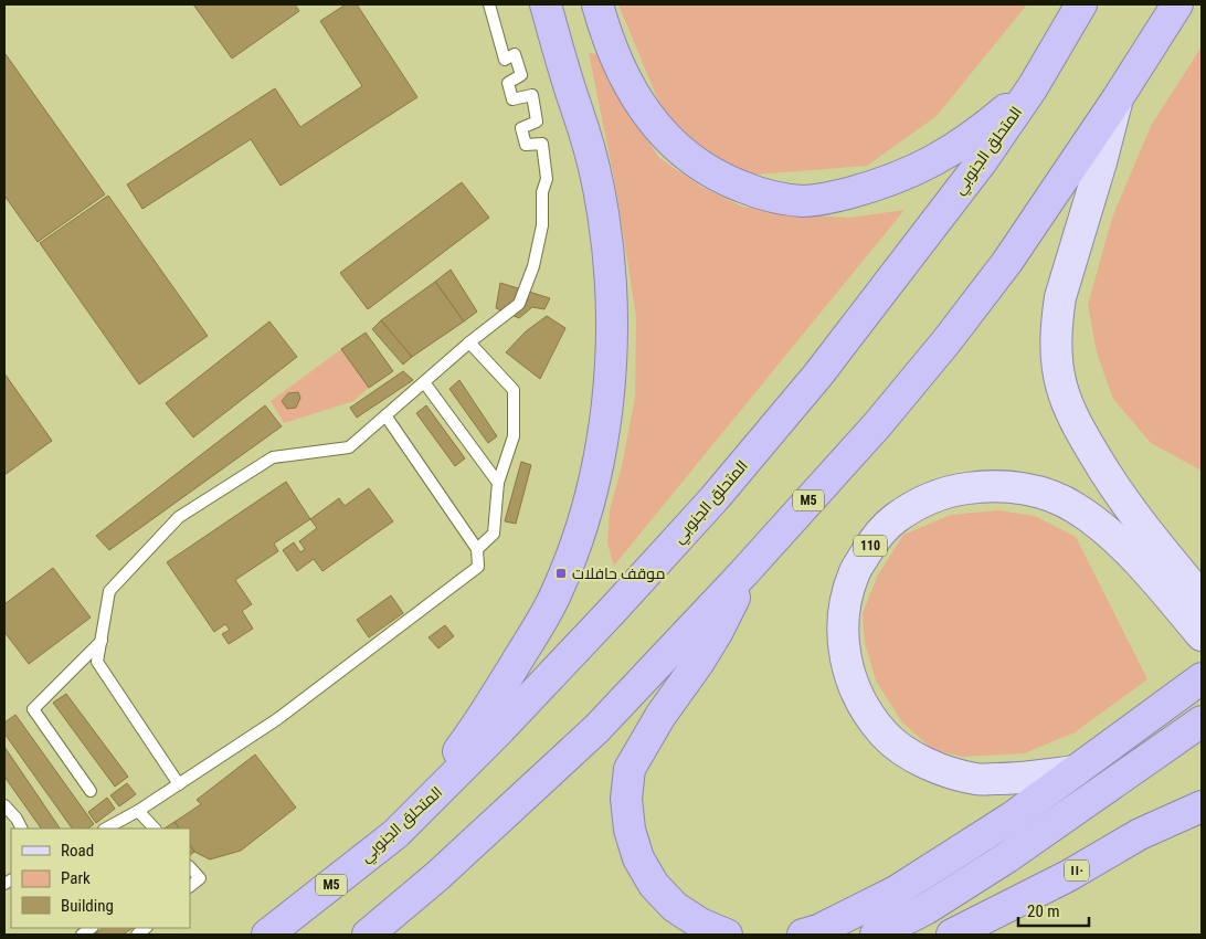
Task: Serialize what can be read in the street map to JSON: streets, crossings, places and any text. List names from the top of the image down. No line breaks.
{"streets":{"highway":["المتحلق الجنوبي","M5","١١٠"],"main road":["110"]},"places":{"transit":["موقف حافلات"]},"legend":["Road","Park","Building"],"scale_bar":"20 m"}
